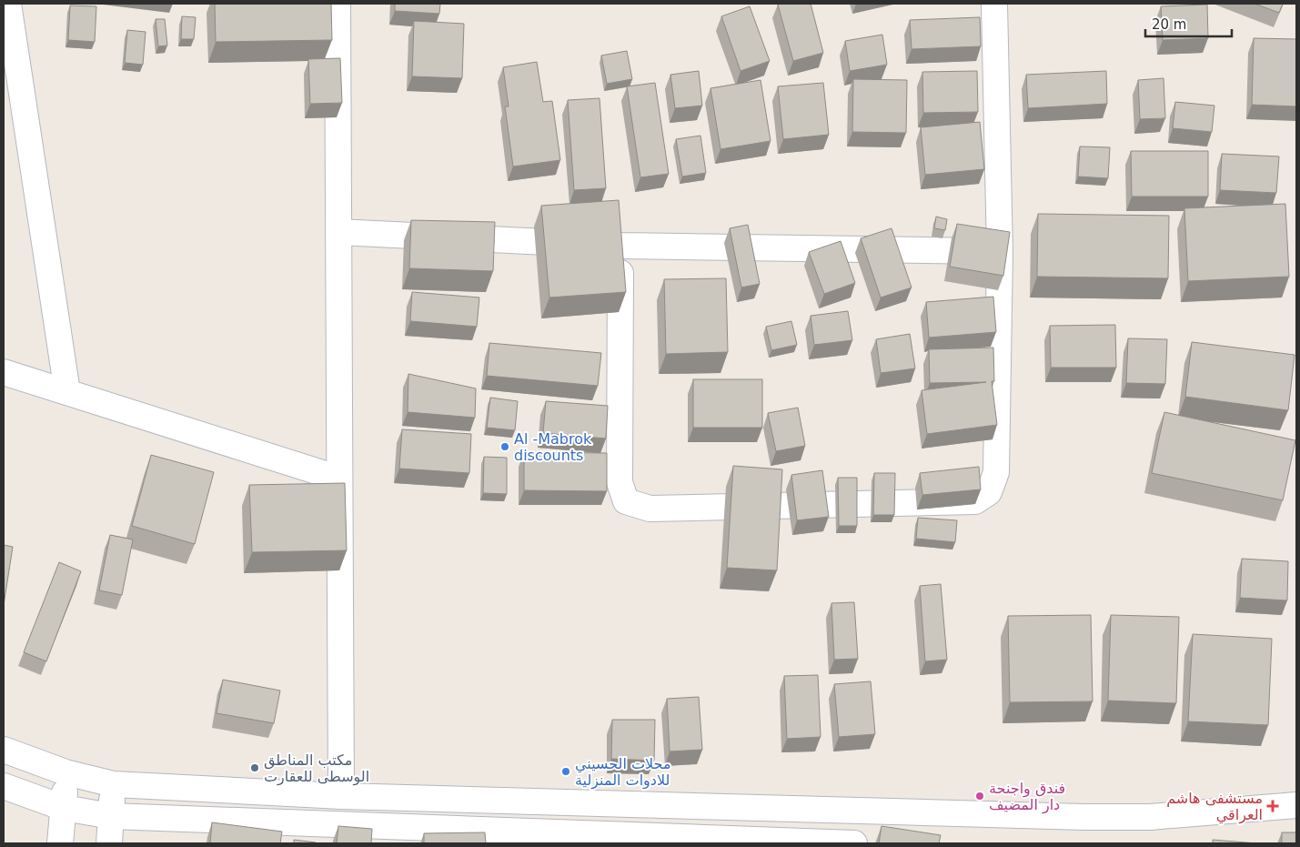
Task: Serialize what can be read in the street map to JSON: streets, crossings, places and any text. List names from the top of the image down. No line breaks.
{"places":{"other":["Al -Mabrok discounts","مكتب المناطق الوسطى للعقارت","محلات الحسيني للادوات المنزلية","فندق واجنحة دار المضيف"],"health":["مستشفى هاشم العراقي"]},"scale_bar":"20 m"}
